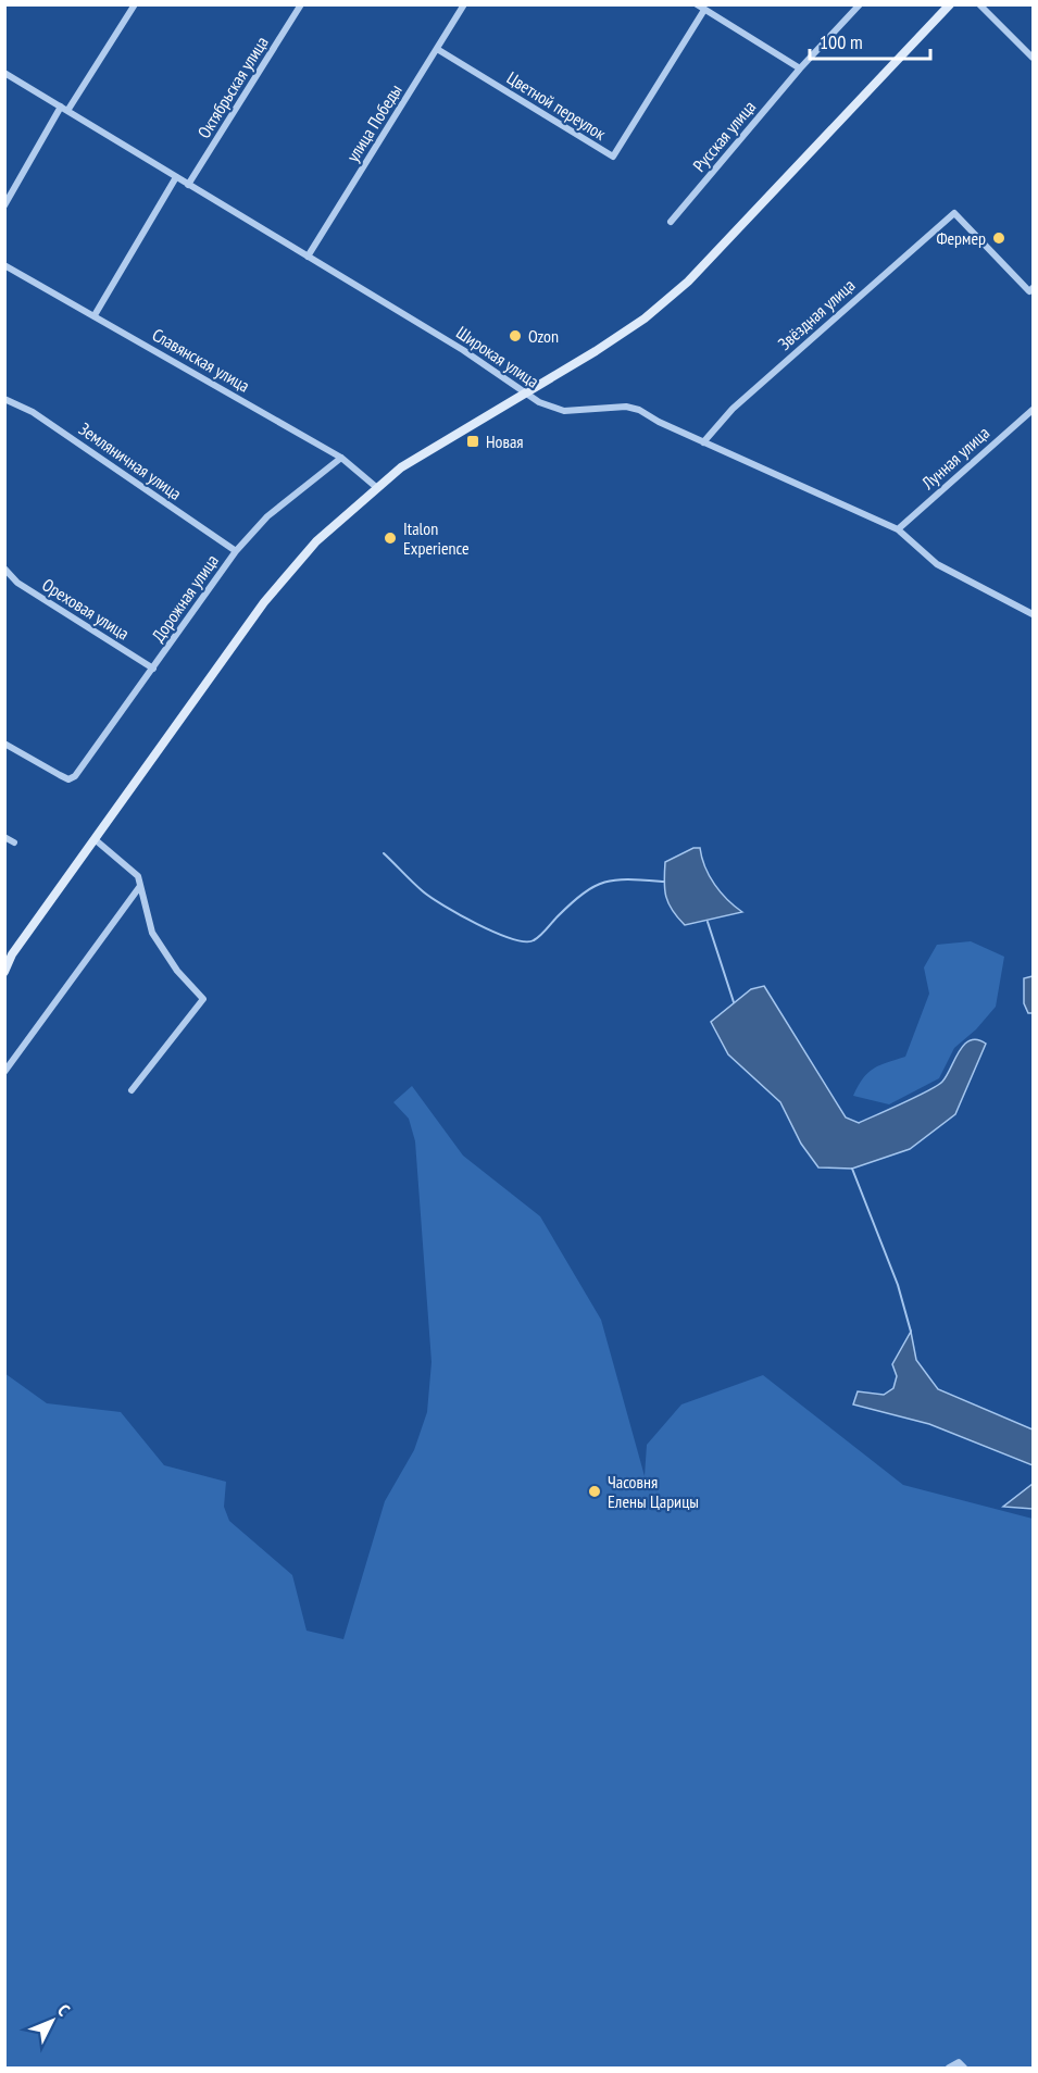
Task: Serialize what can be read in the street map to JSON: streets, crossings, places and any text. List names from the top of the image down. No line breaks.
{"streets":{"street":["Октябрьская улица","Цветной переулок","улица Победы","Русская улица","Звёздная улица","Широкая улица","Славянская улица","Лунная улица","Земляничная улица","Дорожная улица","Ореховая улица"]},"crossings":[["Октябрьская улица","Широкая улица"],["Цветной переулок","улица Победы"],["улица Победы","Широкая улица"],["Звёздная улица","Широкая улица"],["Широкая улица","Лунная улица"],["Славянская улица","Дорожная улица"],["Земляничная улица","Дорожная улица"],["Дорожная улица","Ореховая улица"]],"places":{"other":["Фермер","Ozon","Italon Experience","Часовня Елены Царицы"],"transit":["Новая"]},"scale_bar":"100 m","north":"top right"}
